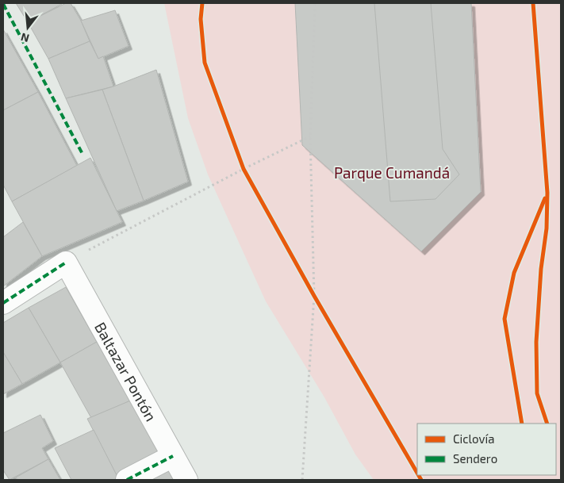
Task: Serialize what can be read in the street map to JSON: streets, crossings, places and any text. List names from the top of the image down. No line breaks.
{"streets":{"street":["Baltazar Pontón"]},"parks":["Parque Cumandá"],"legend":["Ciclovía","Sendero"],"north":"bottom"}
